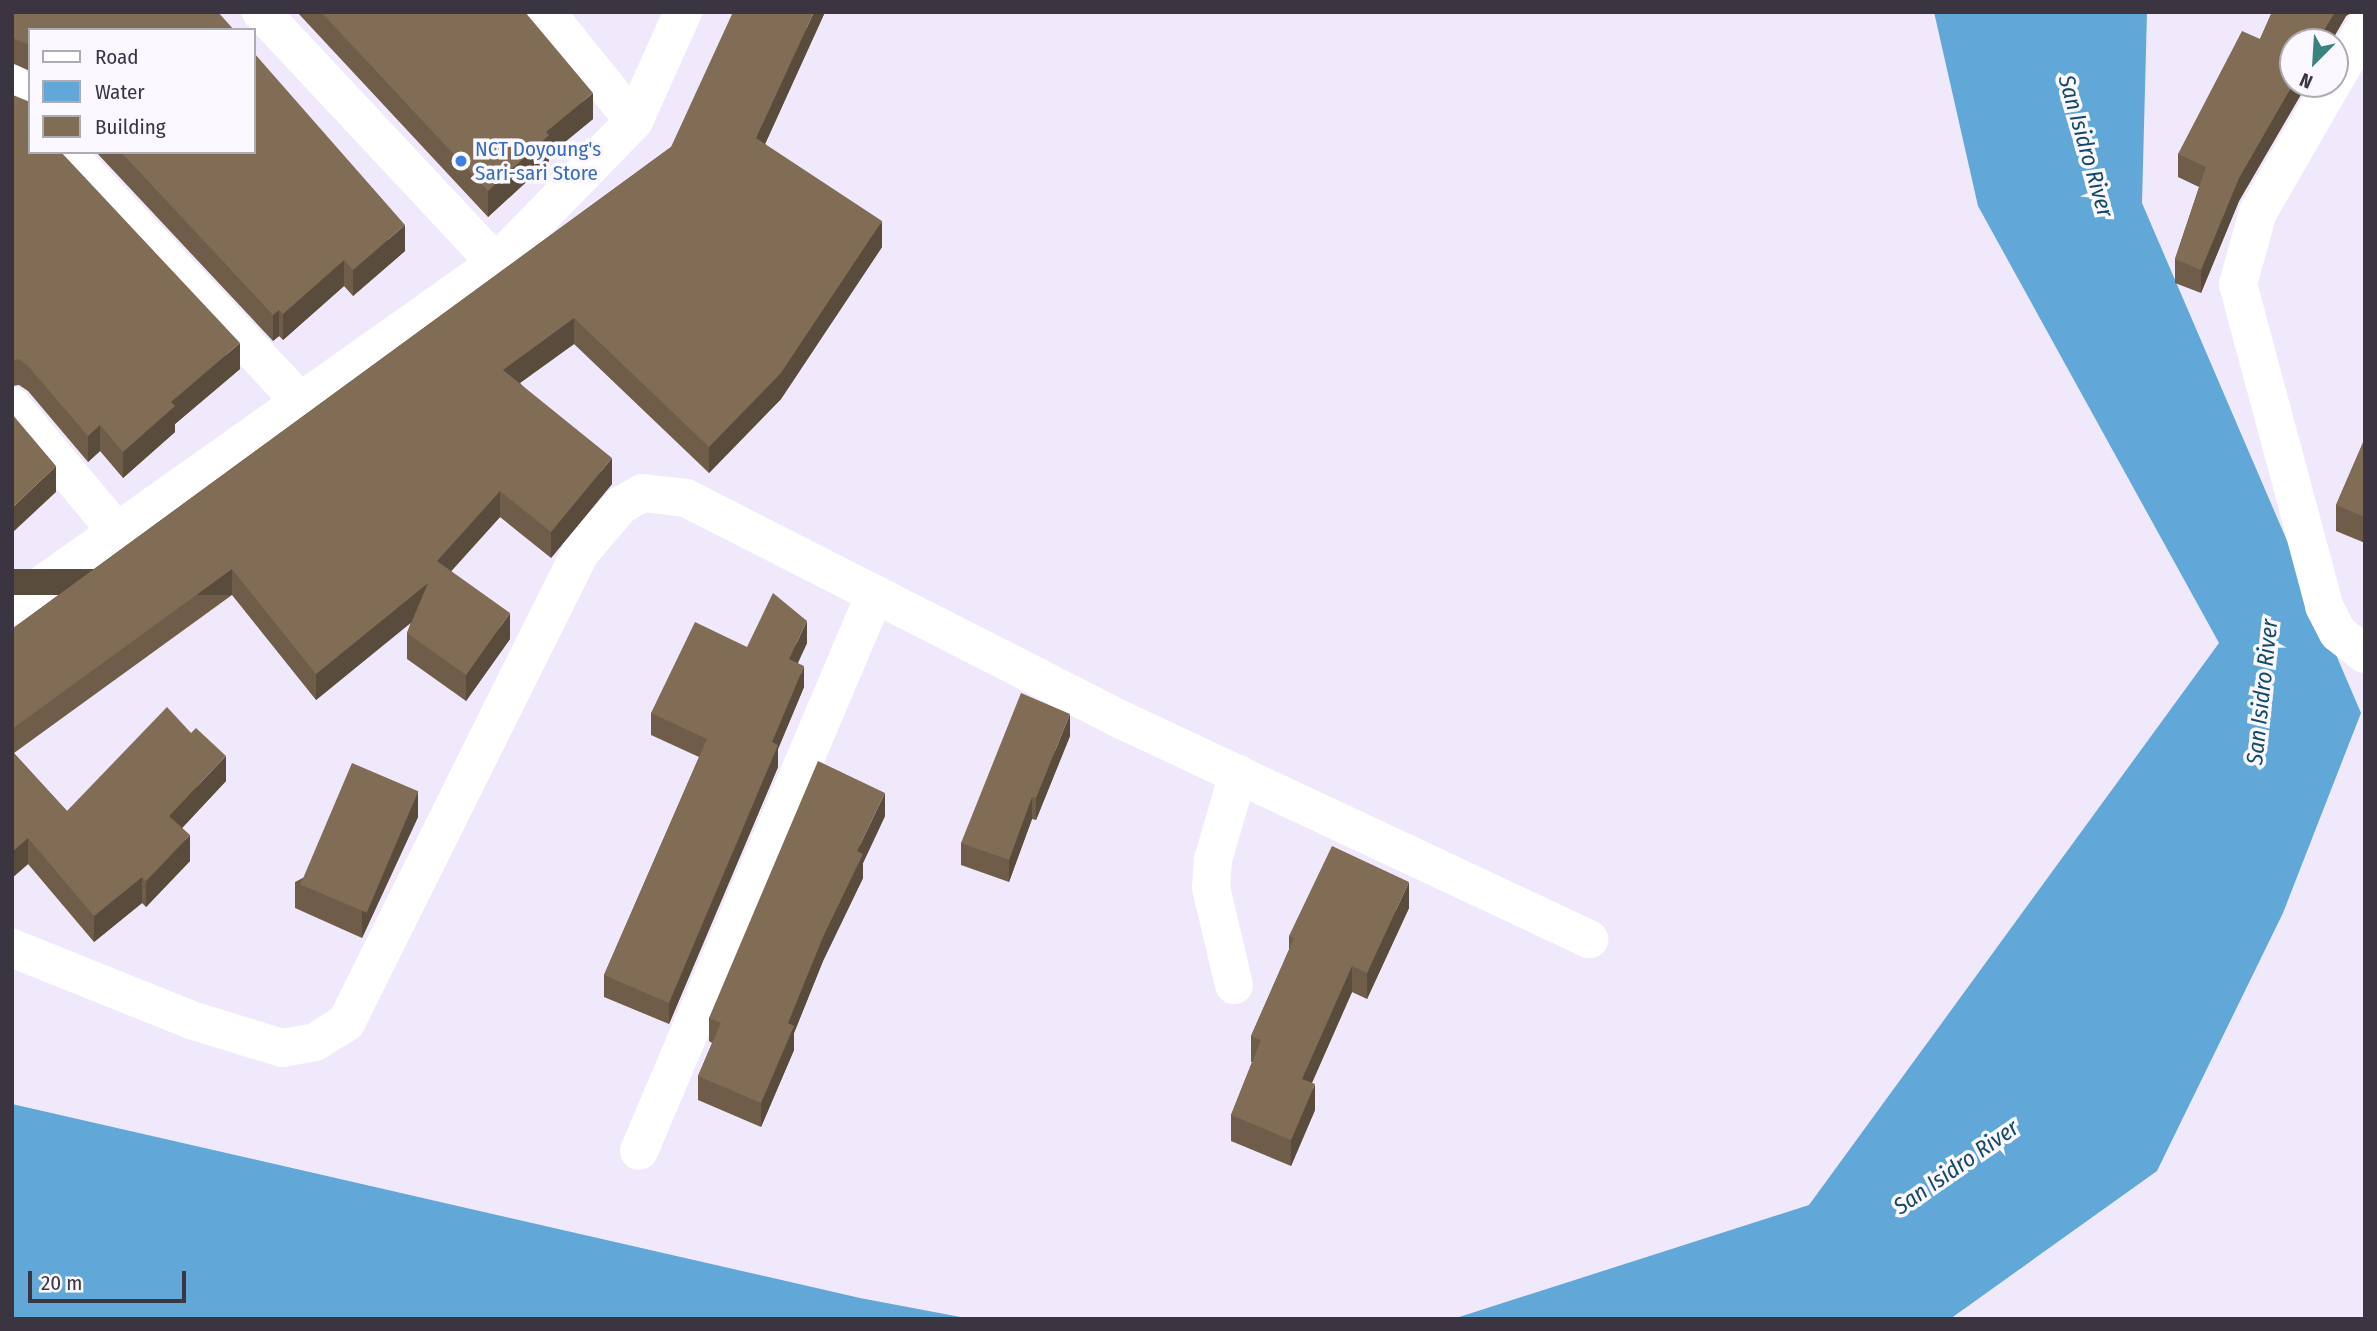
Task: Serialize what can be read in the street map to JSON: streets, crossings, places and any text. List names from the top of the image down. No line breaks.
{"water":["San Isidro River"],"places":["NCT Doyoung's Sari-sari Store"],"legend":["Road","Water","Building"],"scale_bar":"20 m","north":"bottom left"}
